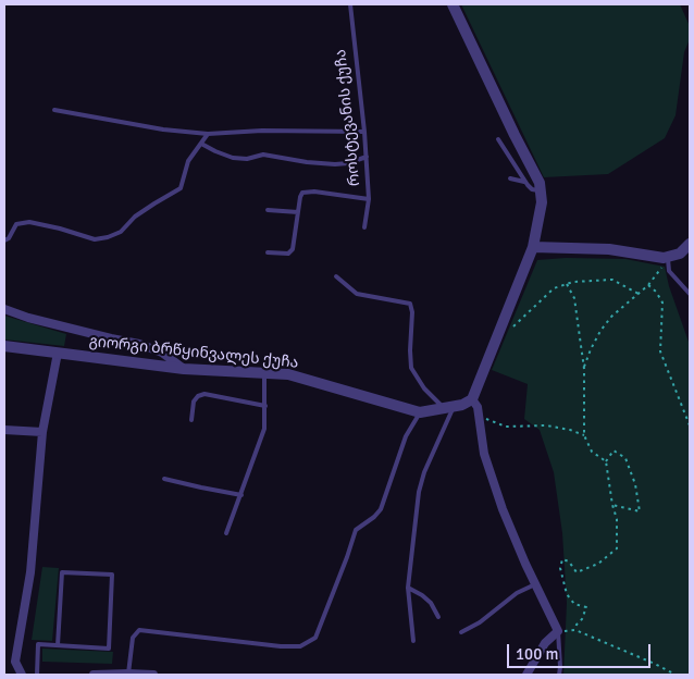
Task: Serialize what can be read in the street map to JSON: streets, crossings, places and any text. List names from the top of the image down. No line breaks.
{"streets":{"street":["გიორგი ბრწყინვალეს ქუჩა"],"lane":["როსტევანის ქუჩა"]},"scale_bar":"100 m"}
